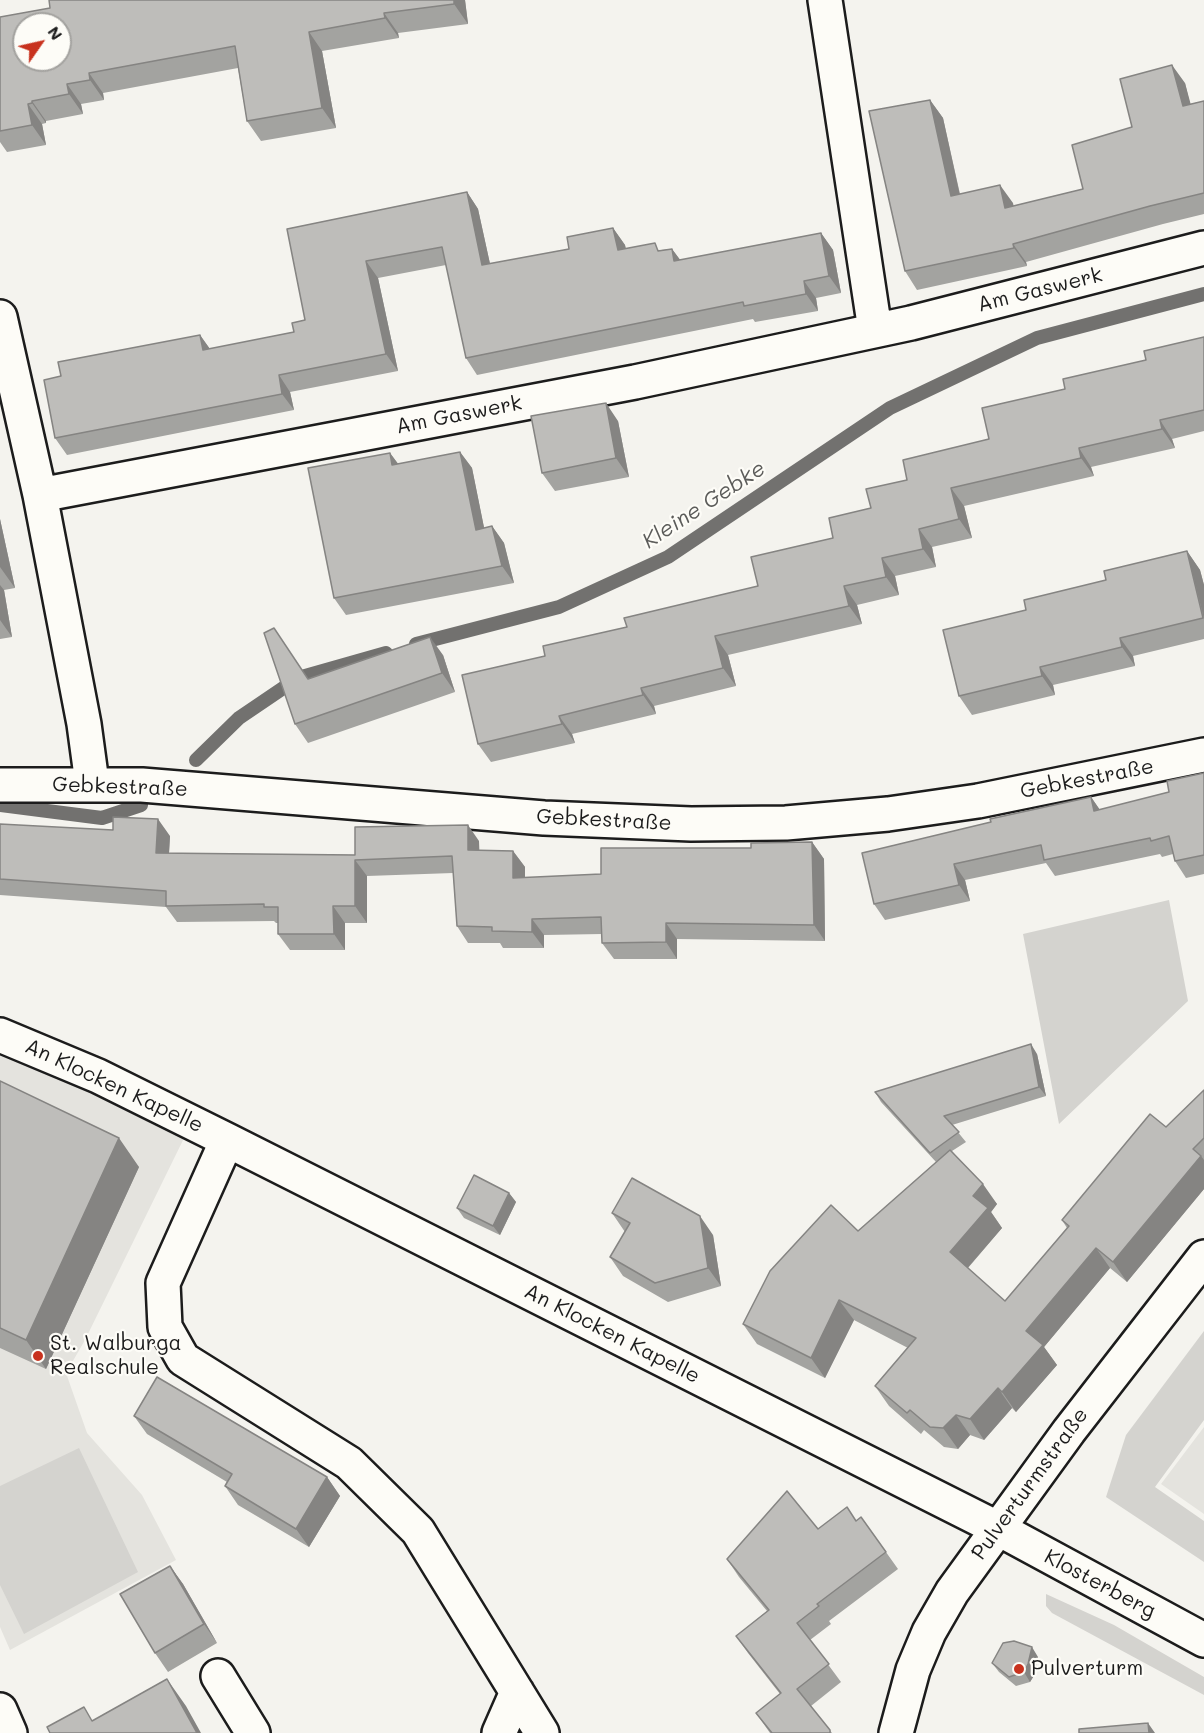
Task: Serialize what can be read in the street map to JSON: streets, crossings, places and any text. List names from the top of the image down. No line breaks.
{"streets":{"street":["Am Gaswerk","Gebkestraße","An Klocken Kapelle","Pulverturmstraße","Klosterberg"]},"crossings":[["An Klocken Kapelle","Pulverturmstraße"],["An Klocken Kapelle","Klosterberg"],["Pulverturmstraße","Klosterberg"]],"water":["Kleine Gebke"],"places":["St. Walburga Realschule","Pulverturm"],"north":"top right"}
